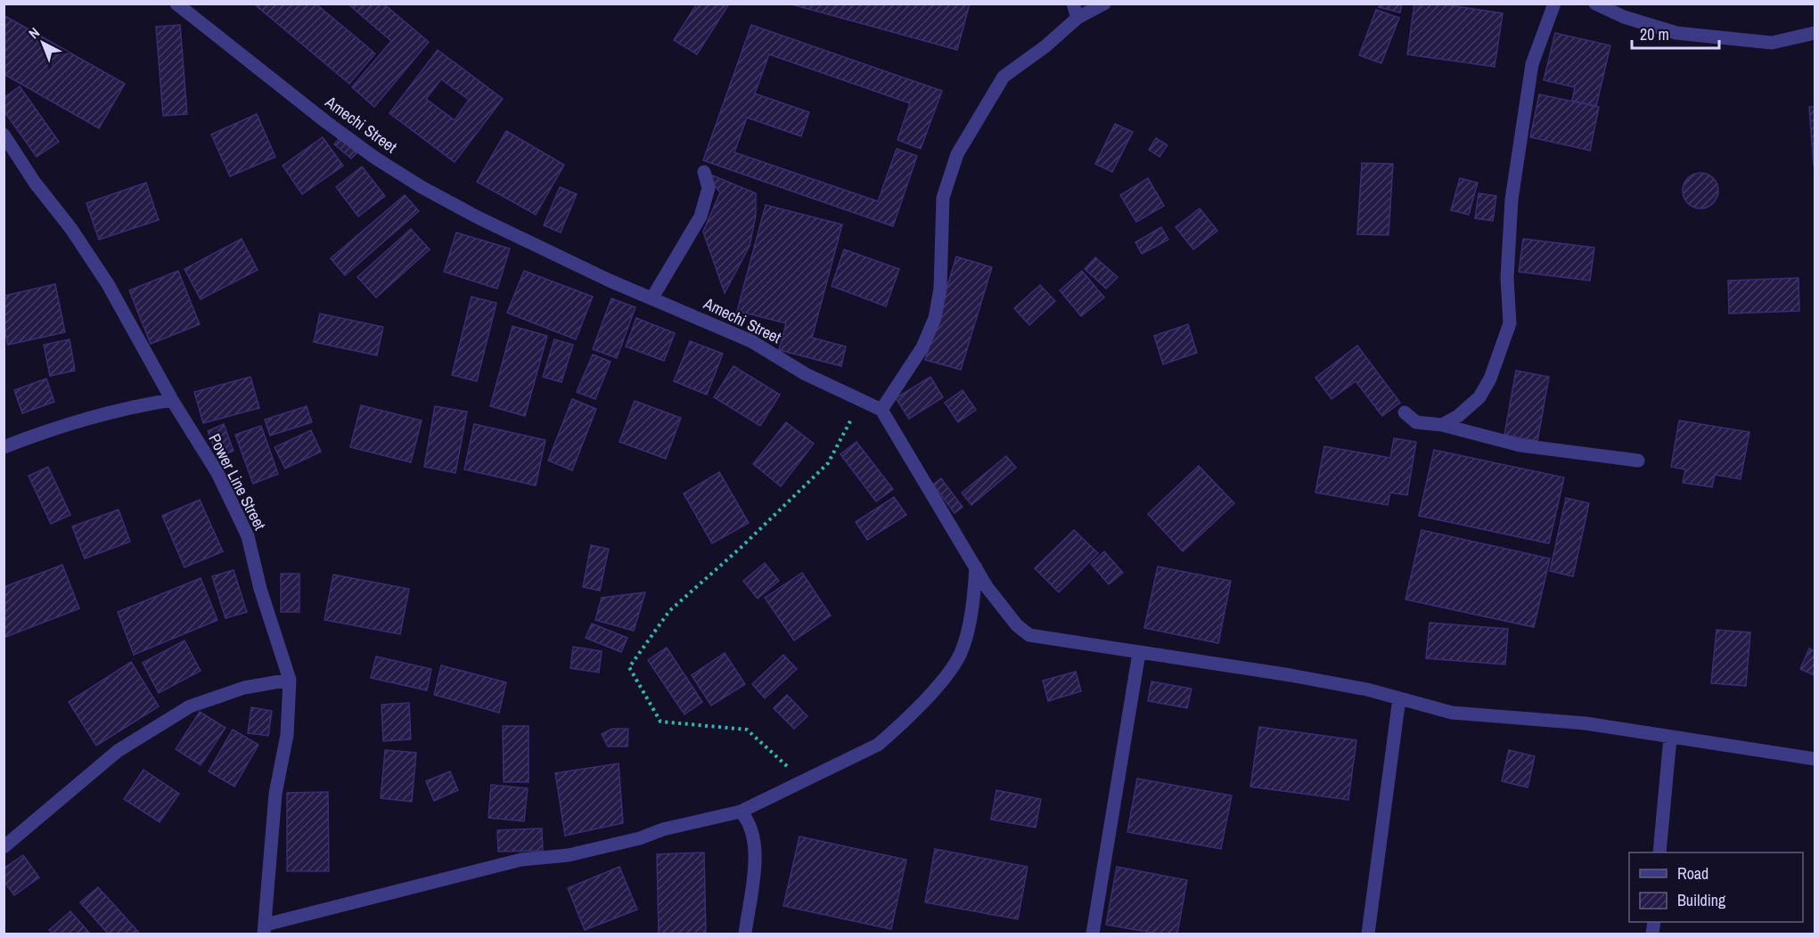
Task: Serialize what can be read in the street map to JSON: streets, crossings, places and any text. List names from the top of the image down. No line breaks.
{"streets":{"street":["Amechi Street","Power Line Street"]},"legend":["Road","Building"],"scale_bar":"20 m","north":"top left"}
